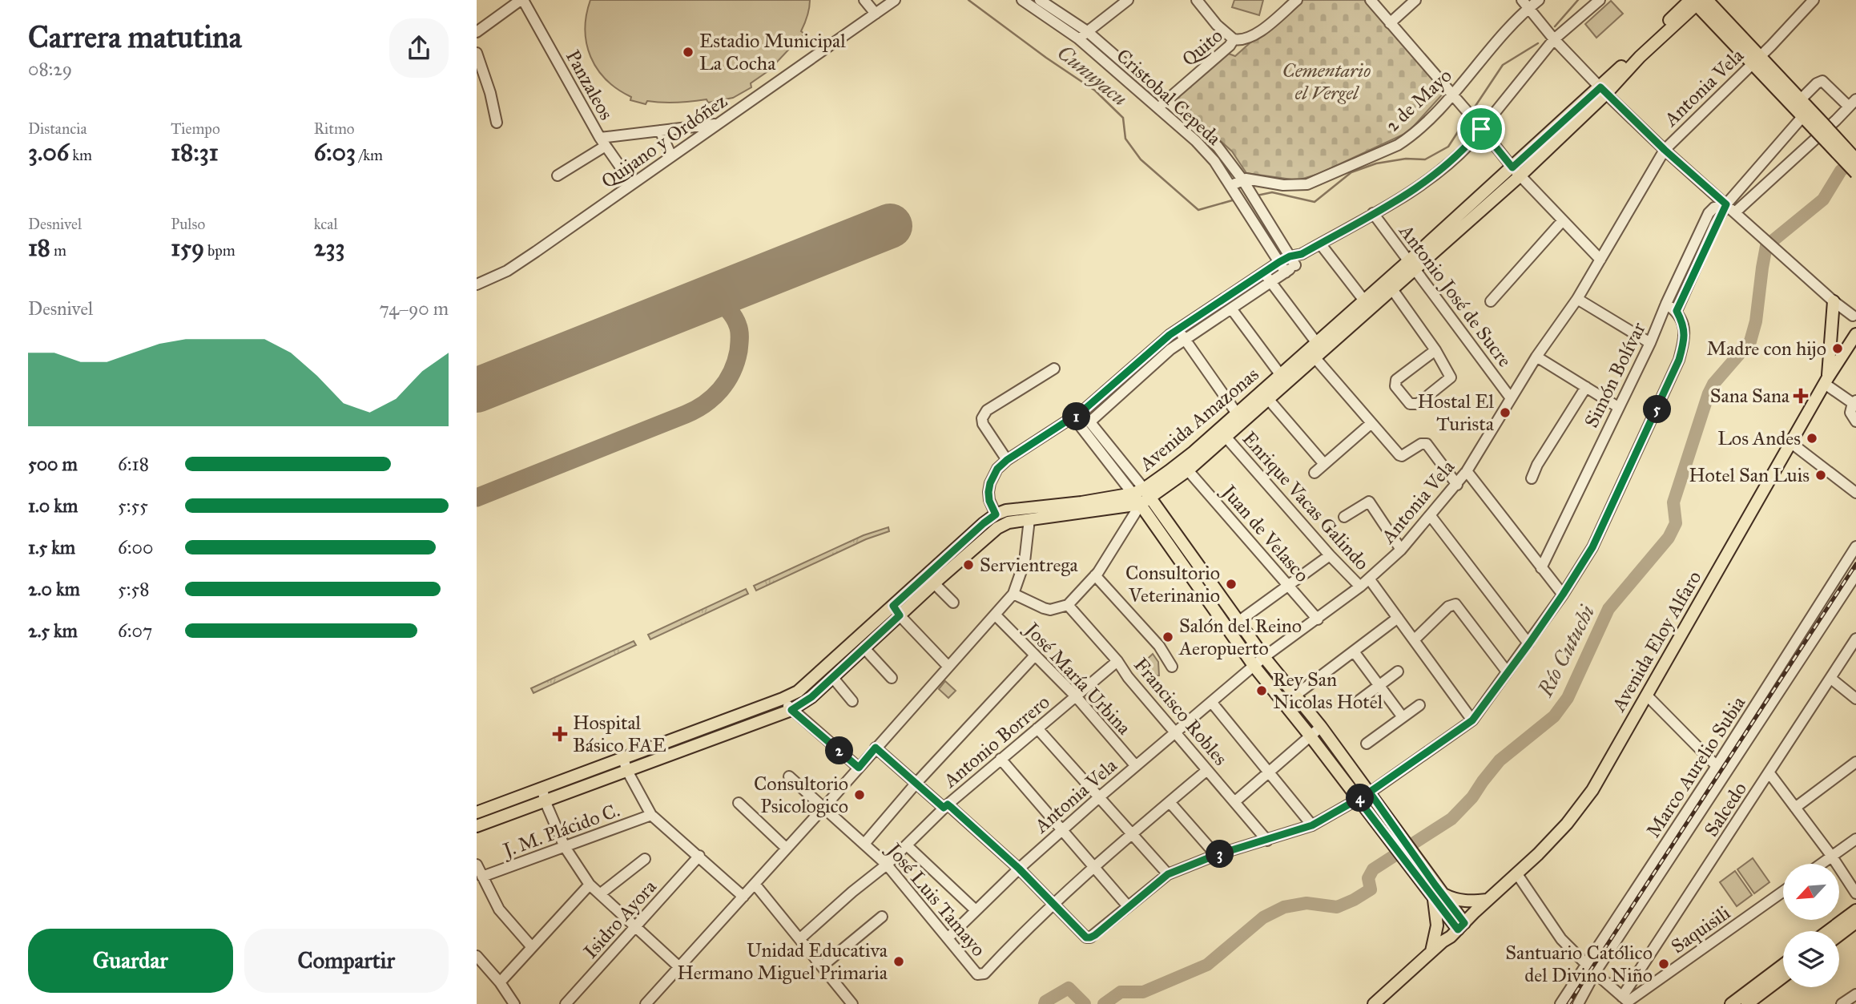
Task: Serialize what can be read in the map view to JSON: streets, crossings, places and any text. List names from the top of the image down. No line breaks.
{"streets":{"main road":["Avenida Amazonas","Avenida Eloy Alfaro"],"street":["Quito","Panzaleos","Antonia Vela","Cristobal Cepeda","2 de Mayo","Quijano y Ordóñez","Antonio José de Sucre","Simón Bolívar","Enrique Vacas Galindo","Juan de Velasco","José María Urbina","Francisco Robles","Antonio Borrero","Marco Aurelio Subia","Salcedo","J. M. Plácido C.","José Luis Tamayo","Isidro Ayora","Saquisili"]},"crossings":[["Quito","Cristobal Cepeda"],["Panzaleos","Quijano y Ordóñez"],["Antonia Vela","Antonio José de Sucre"],["Antonia Vela","Enrique Vacas Galindo"],["Antonia Vela","Juan de Velasco"],["Antonia Vela","José María Urbina"],["Antonia Vela","Francisco Robles"],["Antonia Vela","José Luis Tamayo"],["Cristobal Cepeda","2 de Mayo"],["Antonio José de Sucre","Avenida Amazonas"],["Avenida Amazonas","Enrique Vacas Galindo"],["Avenida Amazonas","Juan de Velasco"],["José María Urbina","Antonio Borrero"],["Francisco Robles","Antonio Borrero"],["Francisco Robles","José Luis Tamayo"],["Antonio Borrero","José Luis Tamayo"],["Salcedo","Saquisili"]],"water":["Cunuyacu","Río Cutuchi"],"parks":["Cementario el Vergel"],"places":{"other":["Estadio Municipal La Cocha","Madre con hijo","Hostal El Turista","Los Andes","Hotel San Luis","Servientrega","Consultorio Veterinanio","Salón del Reino Aeropuerto","Rey San Nicolas Hotel","Consultorio Psicologico","Unidad Educativa Hermano Miguel Primaria","Santuario Católico del Divino Niño"],"health":["Sana Sana","Hospital Básico FAE"]},"north":"bottom left","page":{"heading":["Carrera matutina","08:29"],"stats":[["Distancia","3.06 km"],["Tiempo","18:31"],["Ritmo","6:03 /km"],["Desnivel","18 m"],["Pulso","159 bpm"],["kcal","233"]],"chart":["Desnivel","74–90 m"],"pins":["5","1","2","4","3"],"list":[{"name":"500 m","note":"6:18"},{"name":"1.0 km","note":"5:55"},{"name":"1.5 km","note":"6:00"},{"name":"2.0 km","note":"5:58"},{"name":"2.5 km","note":"6:07"}],"buttons":["Guardar","Compartir"]}}
